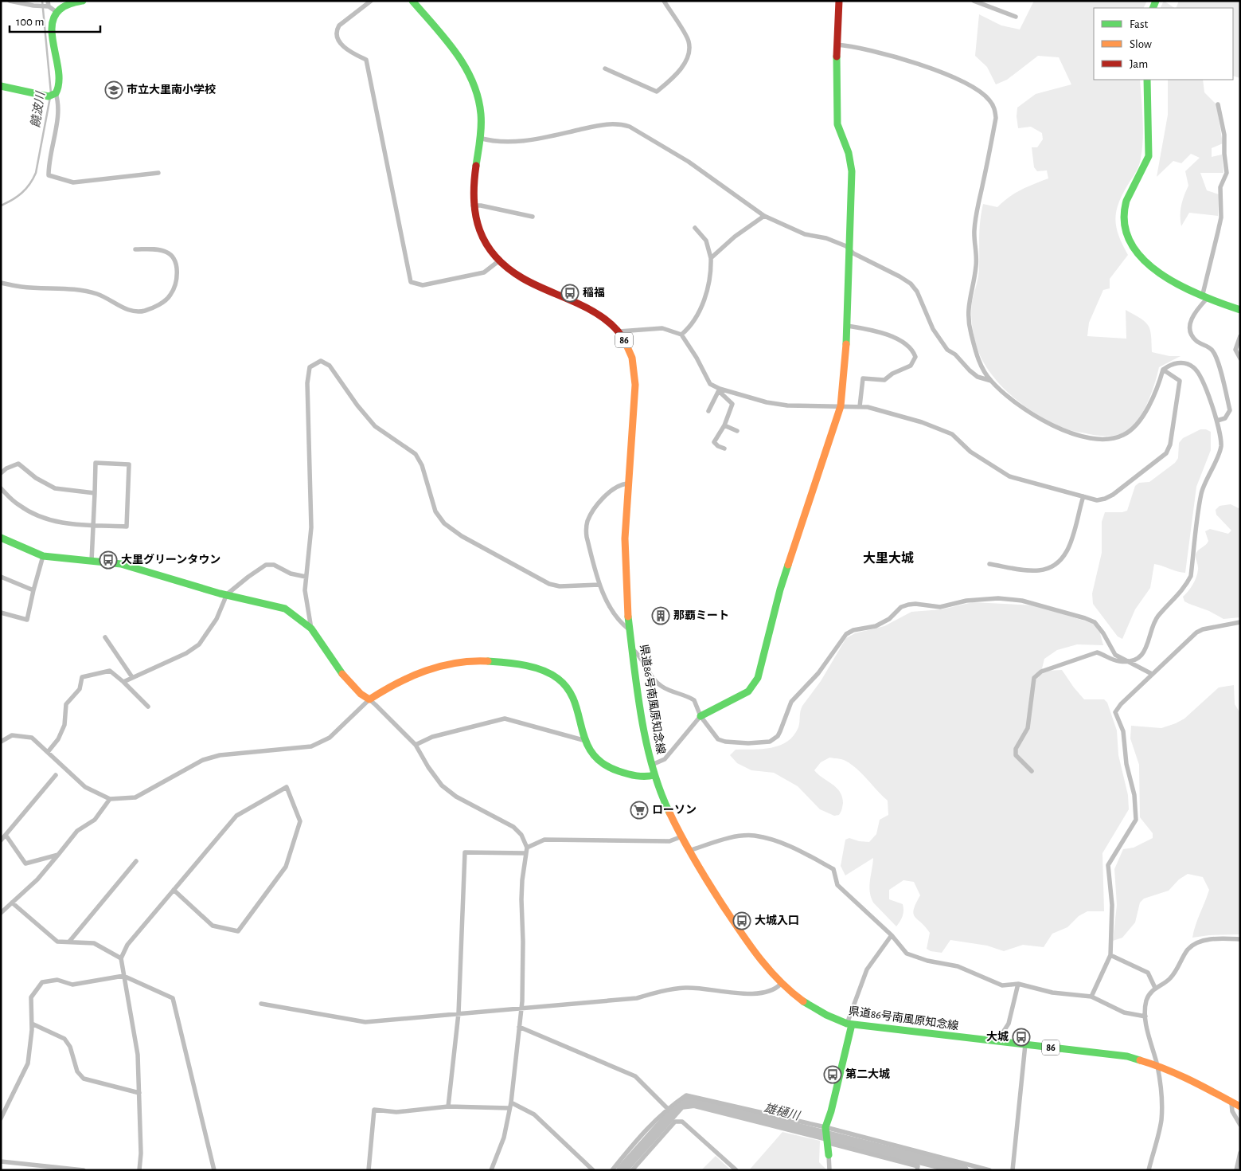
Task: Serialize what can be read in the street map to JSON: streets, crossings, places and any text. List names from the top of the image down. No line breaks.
{"streets":{"street":["86","県道86号南風原知念線"]},"districts":["大里大城"],"water":["饒波川","雄樋川"],"places":{"school or university":["市立大里南小学校"],"bus stop":["稲福","大里グリーンタウン","大城入口","大城","第二大城"],"building":["那覇ミート"],"supermarket":["ローソン"]},"legend":["Fast","Slow","Jam"],"scale_bar":"100 m"}
